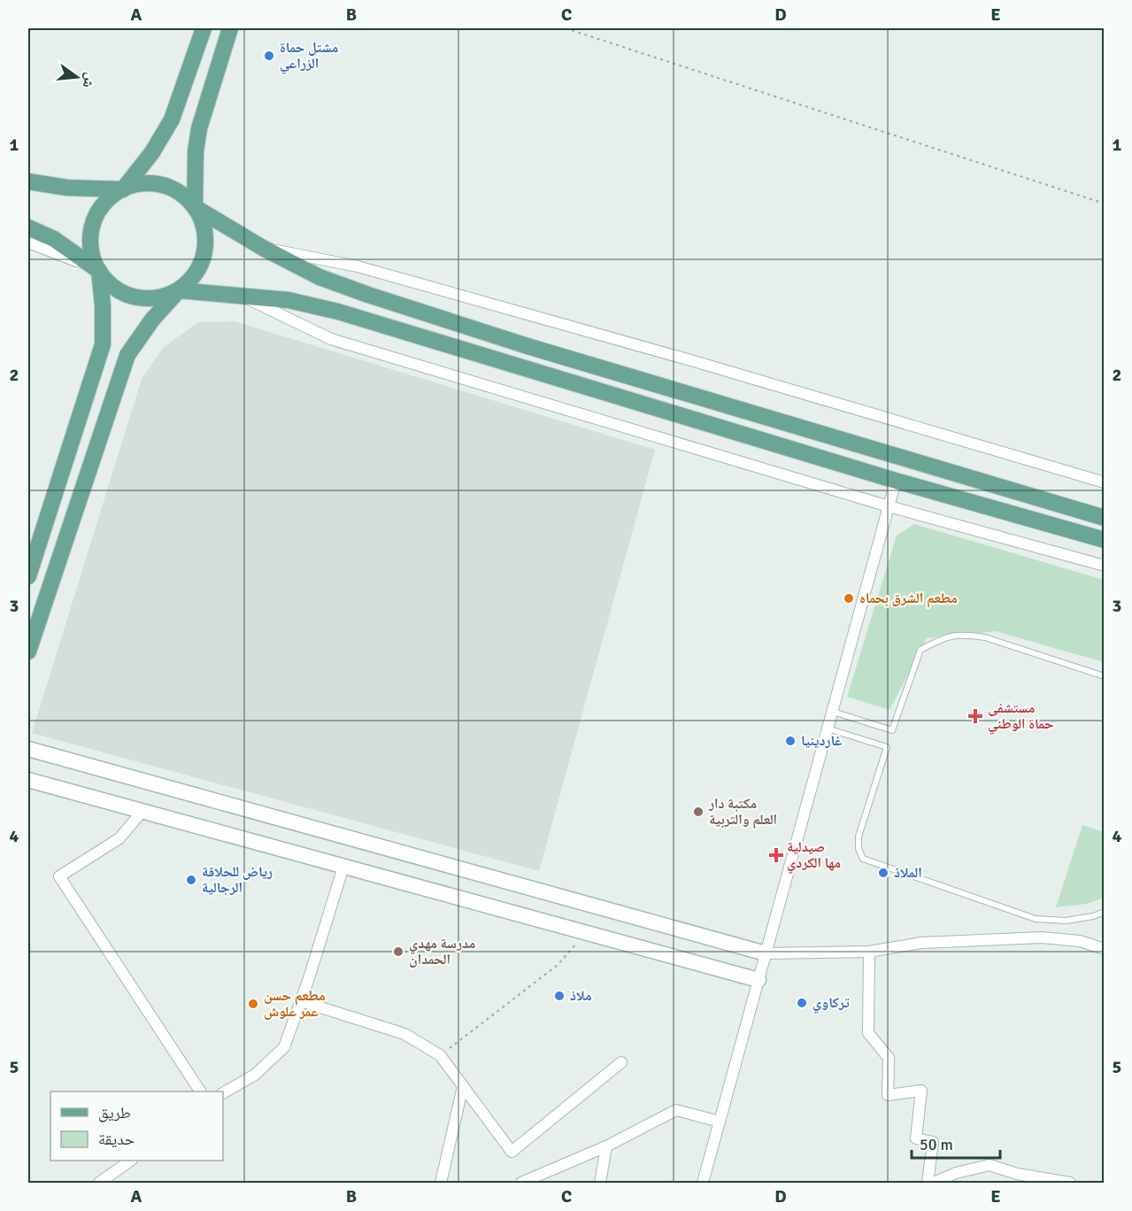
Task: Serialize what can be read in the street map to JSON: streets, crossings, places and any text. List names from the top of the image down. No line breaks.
{"places":{"other":["مشتل حماة الزراعي","مطعم الشرق بحماه","غاردينيا","مكتبة دار العلم والتربية","الملاذ","رياض للحلاقة الرجالية","مدرسة مهدي الحمدان","ملاذ","تركاوي","مطعم حسن عمر علوش"],"health":["مستشفى حماة الوطني","صيدلية مها الكردي"]},"legend":["طريق","حديقة"],"scale_bar":"50 m","north":"right","grid":{"columns":["A","B","C","D","E"],"rows":["1","2","3","4","5"]}}
